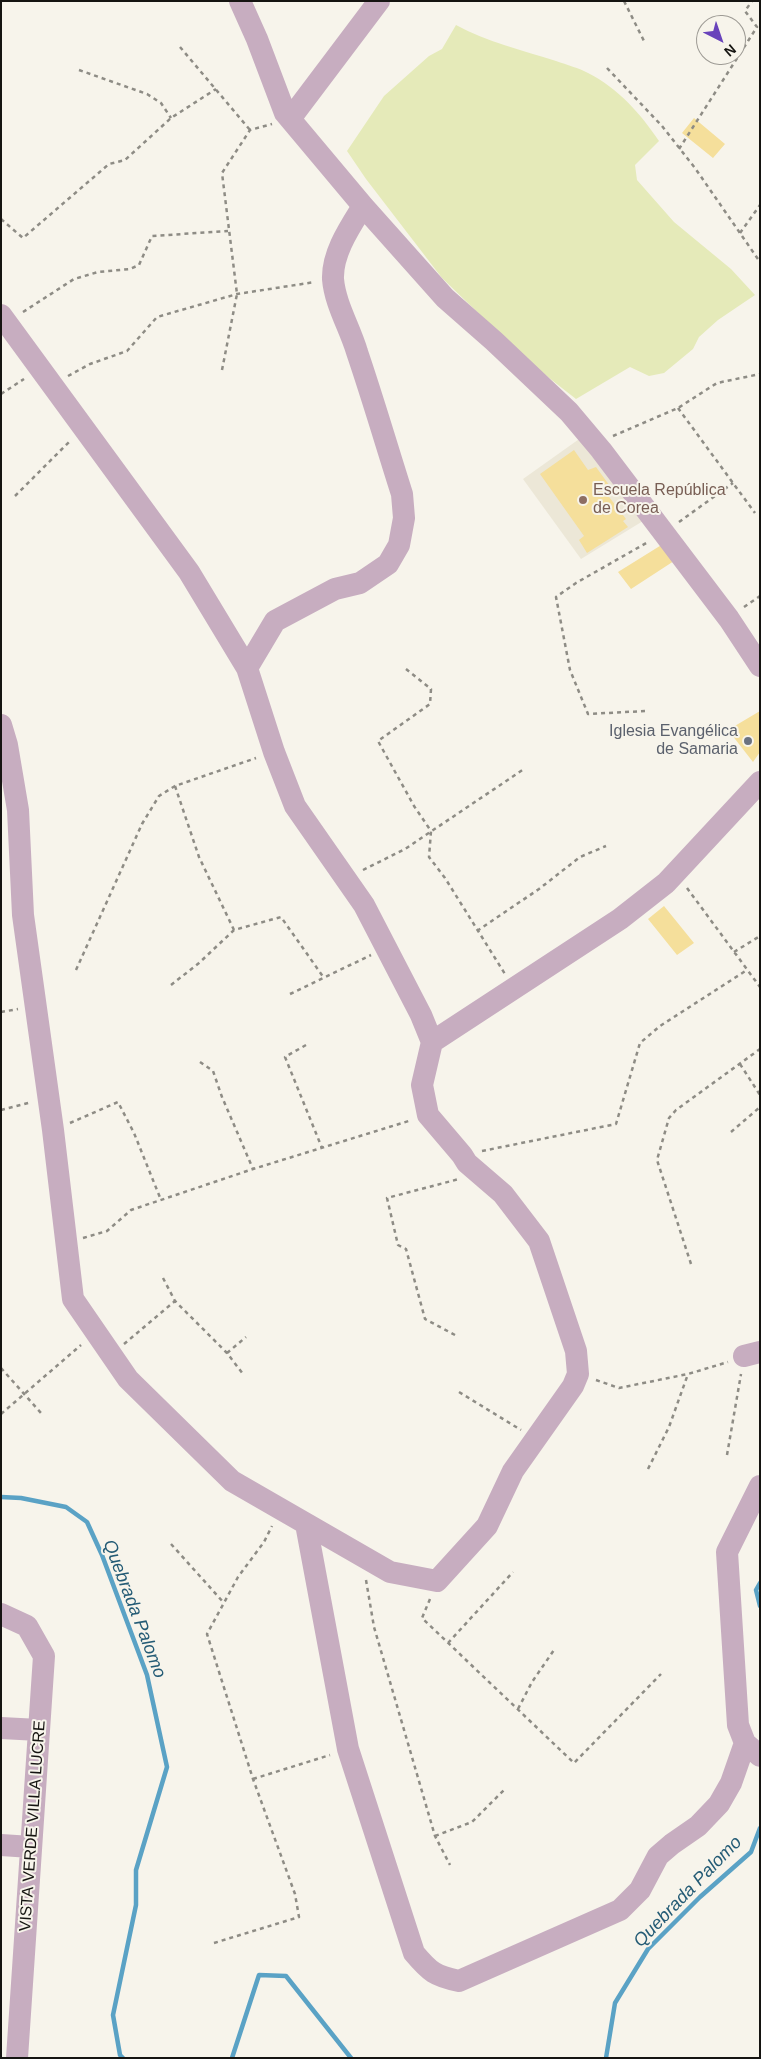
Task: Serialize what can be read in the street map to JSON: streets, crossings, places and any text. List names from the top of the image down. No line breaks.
{"streets":{"street":["VISTA VERDE VILLA LUCRE"]},"water":["Quebrada Palomo"],"places":["Escuela República de Corea","Iglesia Evangélica de Samaria"],"north":"bottom right"}
